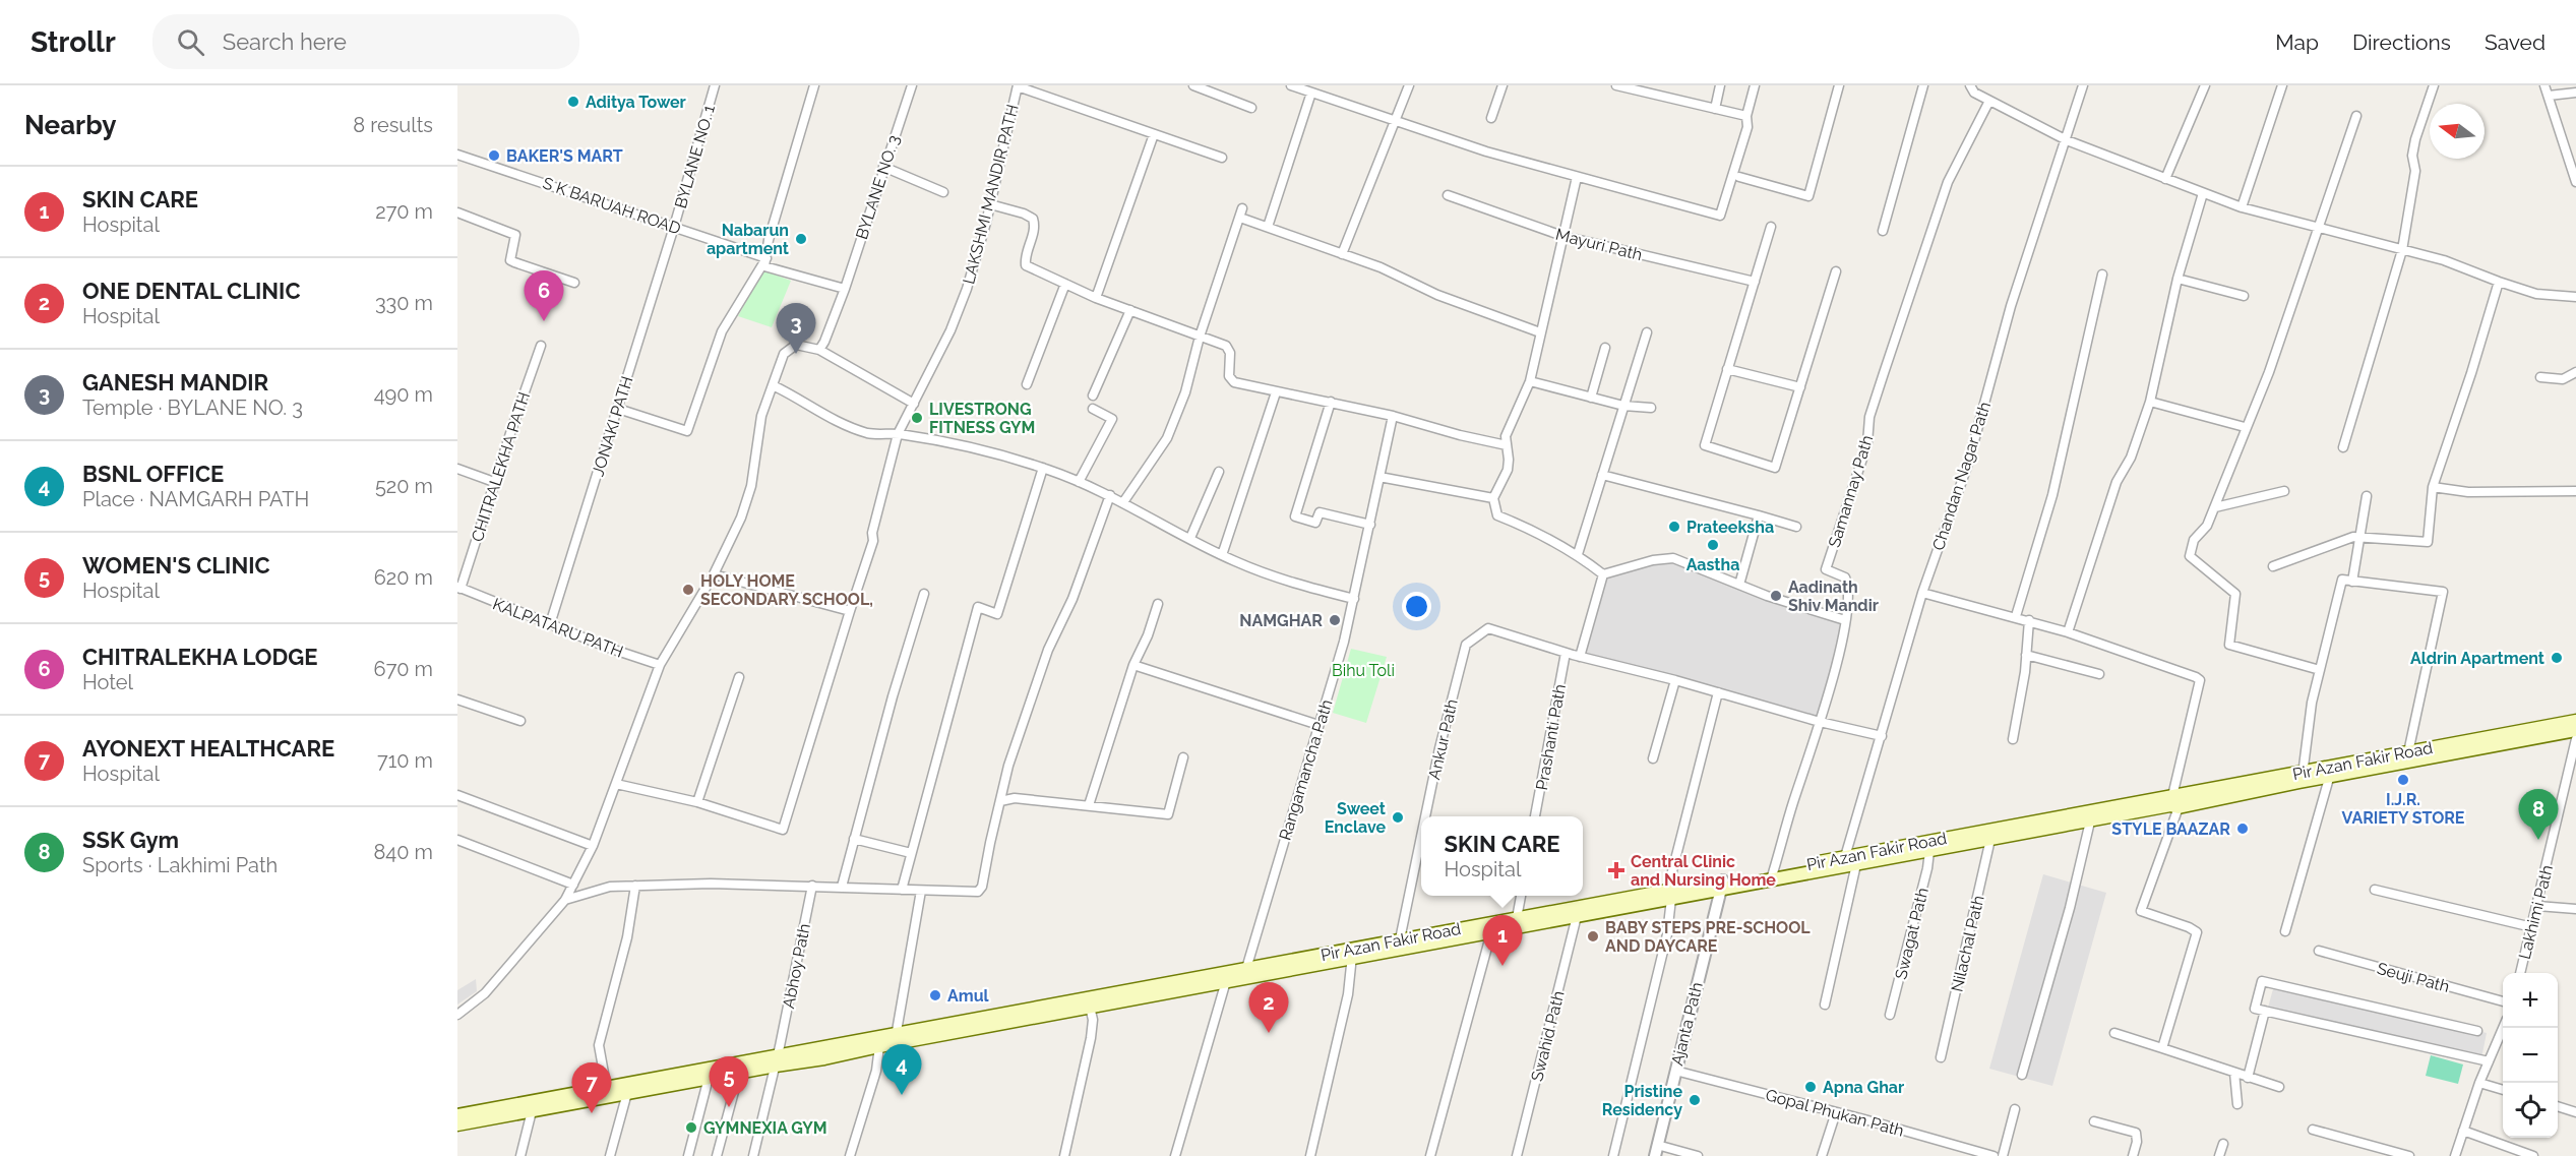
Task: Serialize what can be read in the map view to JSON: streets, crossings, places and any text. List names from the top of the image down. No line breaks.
{"streets":{"main road":["Pir Azan Fakir Road"],"street":["BYLANE NO. 1","BYLANE NO. 3","LAKSHMI MANDIR PATH","S K BARUAH ROAD","Mayuri Path","JONAKI PATH","CHITRALEKHA PATH","Chandan Nagar Path","Samannay Path","KALPATARU PATH","Prashanti Path","Ankur Path","Rangamancha Path","Lakhimi Path","Swagat Path","Nilachal Path","Abhoy Path","Seuji Path","Ajanta Path","Swahid Path","Gopal Phukan Path"]},"crossings":[["BYLANE NO. 1","S K BARUAH ROAD"],["BYLANE NO. 1","JONAKI PATH"],["BYLANE NO. 3","S K BARUAH ROAD"],["S K BARUAH ROAD","JONAKI PATH"],["JONAKI PATH","KALPATARU PATH"],["CHITRALEKHA PATH","KALPATARU PATH"],["Chandan Nagar Path","Pir Azan Fakir Road"],["Samannay Path","Pir Azan Fakir Road"],["Prashanti Path","Ankur Path"],["Ankur Path","Pir Azan Fakir Road"],["Pir Azan Fakir Road","Rangamancha Path"],["Pir Azan Fakir Road","Swagat Path"],["Pir Azan Fakir Road","Nilachal Path"],["Pir Azan Fakir Road","Abhoy Path"],["Pir Azan Fakir Road","Ajanta Path"],["Pir Azan Fakir Road","Swahid Path"],["Ajanta Path","Gopal Phukan Path"]],"parks":["Bihu Toli"],"places":{"other":["Aditya Tower","BAKER'S MART","Nabarun apartment","LIVESTRONG FITNESS GYM","Prateeksha","Aastha","HOLY HOME SECONDARY SCHOOL,","Aadinath Shiv Mandir","NAMGHAR","Aldrin Apartment","I.J.R. VARIETY STORE","Sweet Enclave","STYLE BAAZAR","BABY STEPS PRE-SCHOOL AND DAYCARE","Amul","Apna Ghar","Pristine Residency","GYMNEXIA GYM"],"health":["Central Clinic and Nursing Home"]},"north":"left","page":{"header":"Strollr","search":"Search here","nav":["Map","Directions","Saved"],"heading":["Nearby","8 results"],"list":[{"mark":"1","name":"SKIN CARE","note":"Hospital","value":"270 m"},{"mark":"2","name":"ONE DENTAL CLINIC","note":"Hospital","value":"330 m"},{"mark":"3","name":"GANESH MANDIR","note":"Temple · BYLANE NO. 3","value":"490 m"},{"mark":"4","name":"BSNL OFFICE","note":"Place · NAMGARH PATH","value":"520 m"},{"mark":"5","name":"WOMEN'S CLINIC","note":"Hospital","value":"620 m"},{"mark":"6","name":"CHITRALEKHA LODGE","note":"Hotel","value":"670 m"},{"mark":"7","name":"AYONEXT HEALTHCARE","note":"Hospital","value":"710 m"},{"mark":"8","name":"SSK Gym","note":"Sports · Lakhimi Path","value":"840 m"}],"pins":["6","3","8","1","2","4","5","7"],"popup":["SKIN CARE","Hospital"],"map_buttons":["+","−"]}}
